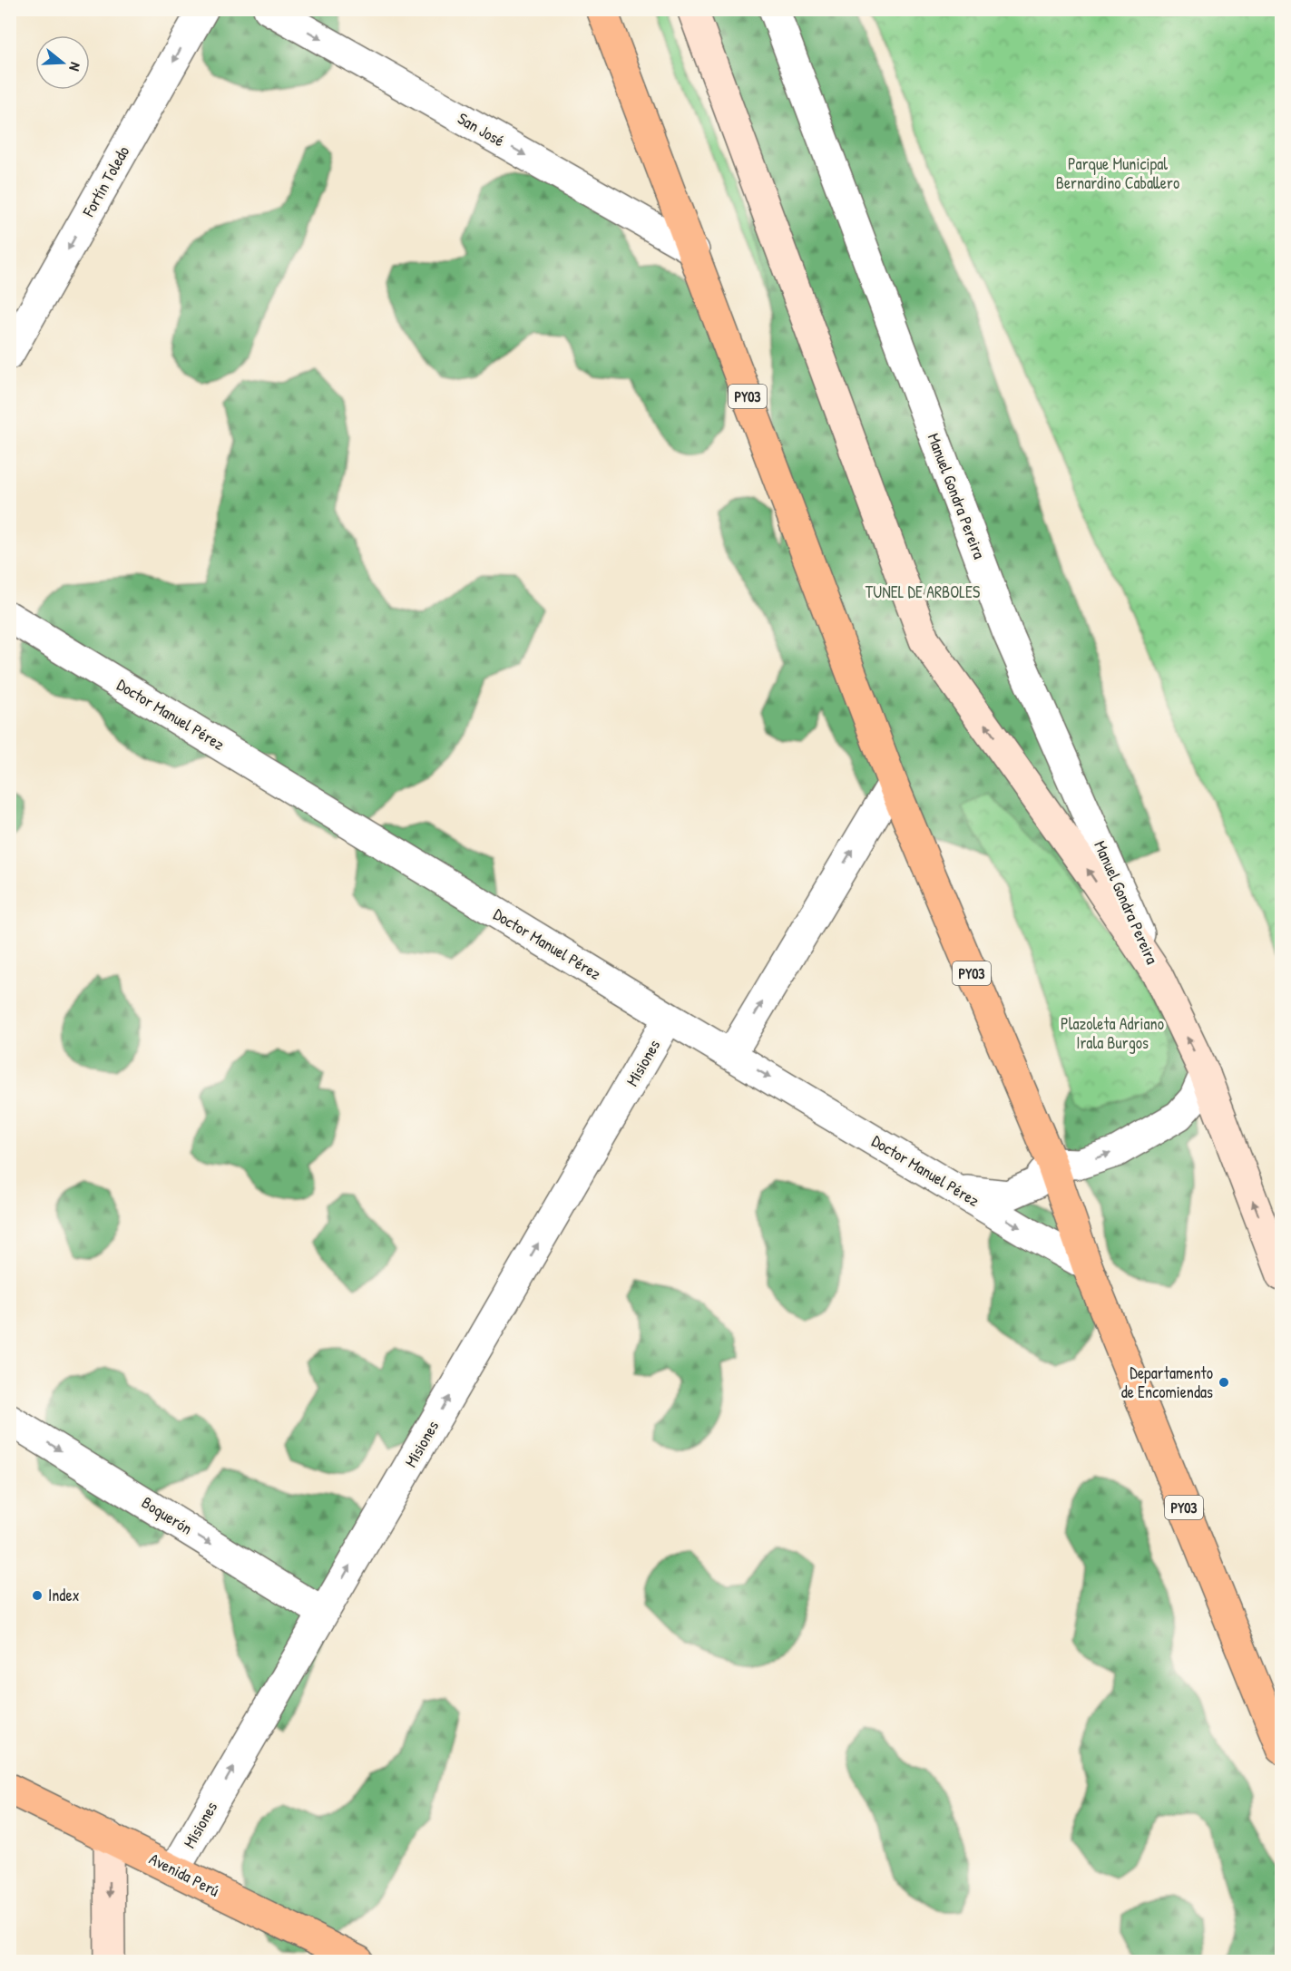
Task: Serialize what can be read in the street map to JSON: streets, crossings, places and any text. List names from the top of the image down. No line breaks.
{"streets":{"main road":["PY03","Avenida Perú"],"street":["San José","Fortín Toledo","Manuel Gondra Pereira","Doctor Manuel Pérez","Misiones","Boquerón"]},"crossings":[["San José","PY03"],["PY03","Doctor Manuel Pérez"],["Doctor Manuel Pérez","Misiones"],["Misiones","Boquerón"],["Misiones","Avenida Perú"]],"one_way":["San José","Fortín Toledo","Misiones","Boquerón"],"parks":["Parque Municipal Bernardino Caballero","TUNEL DE ARBOLES","Plazoleta Adriano Irala Burgos"],"places":["Departamento de Encomiendas","Index"],"north":"right"}
